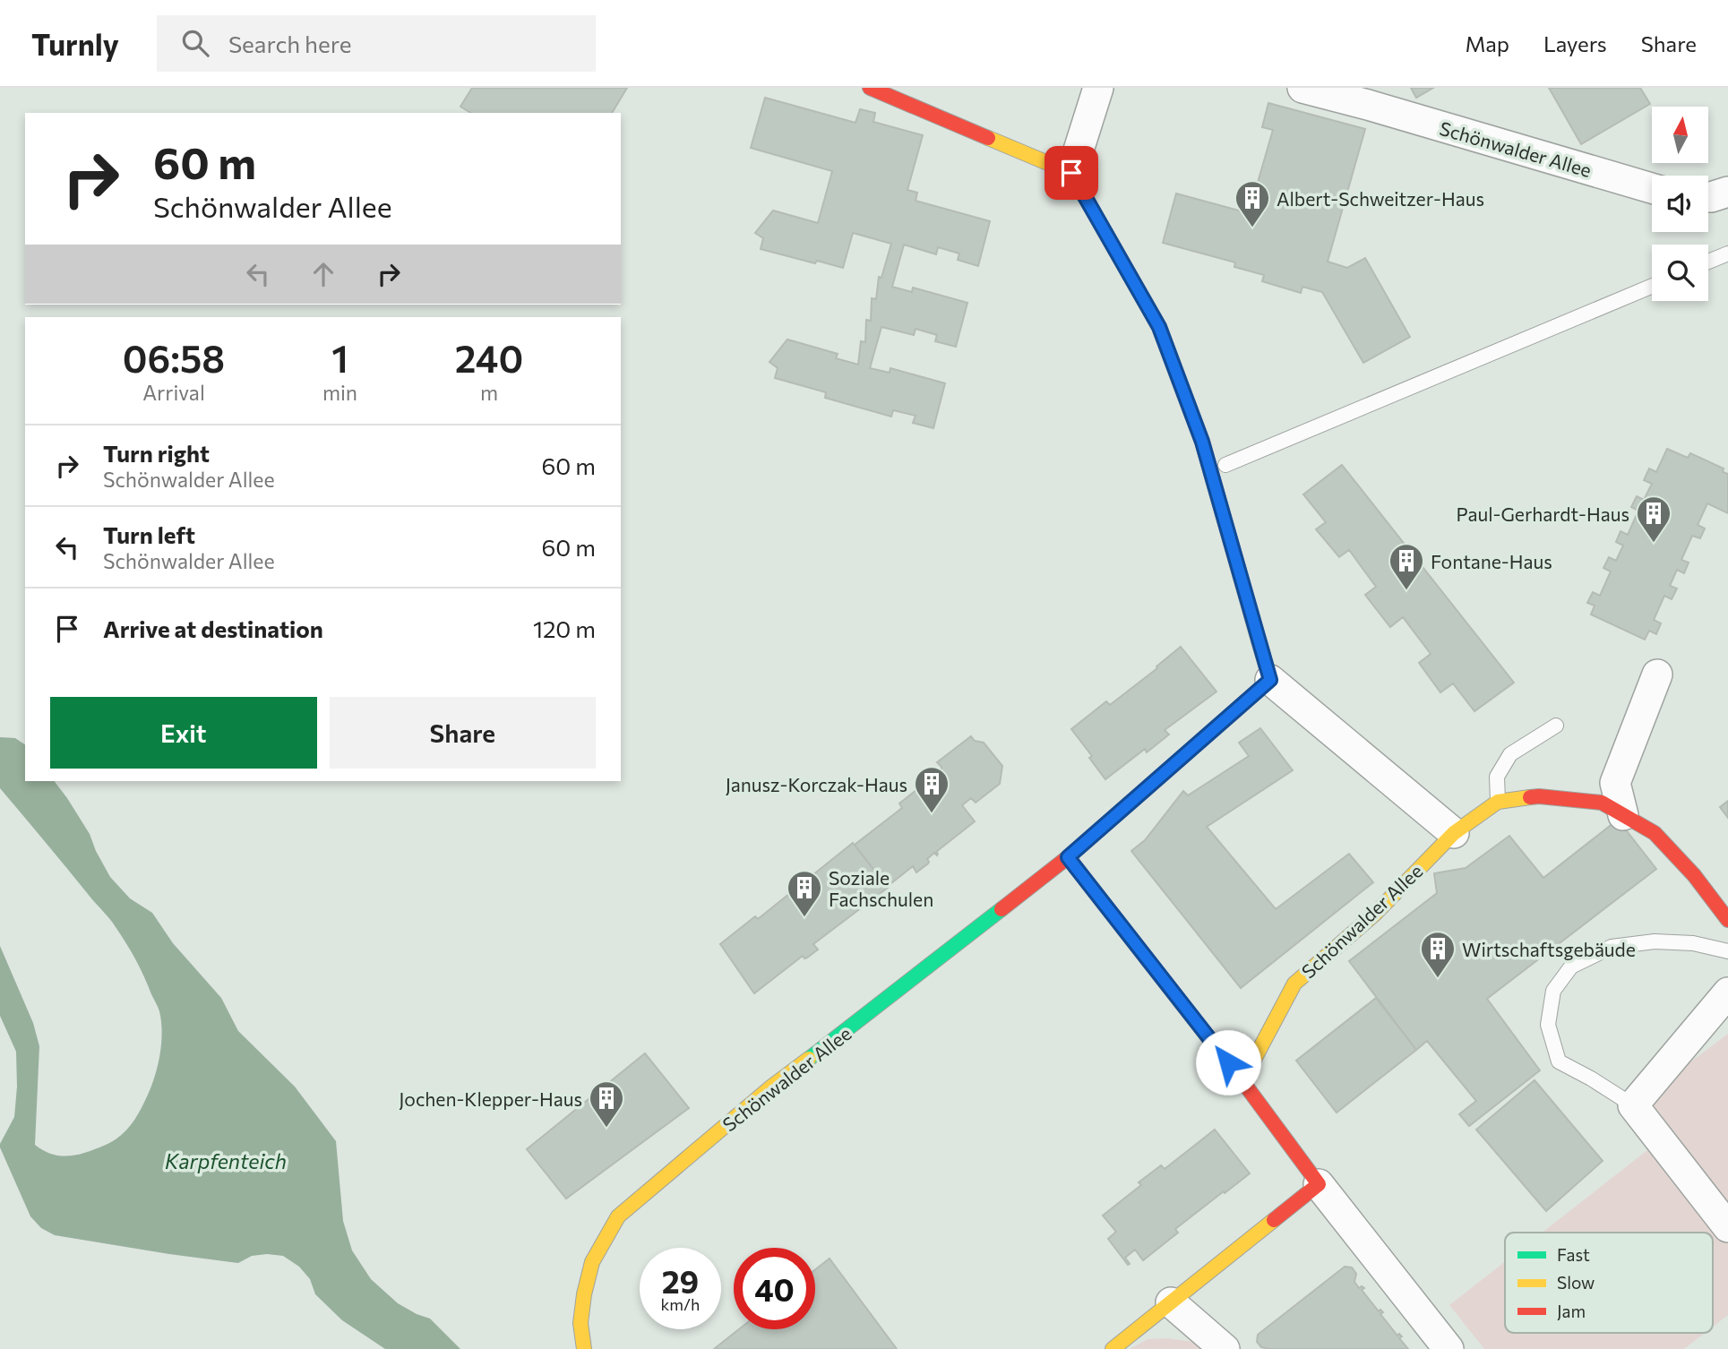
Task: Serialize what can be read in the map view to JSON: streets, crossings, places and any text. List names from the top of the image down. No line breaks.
{"streets":{"street":["Schönwalder Allee"]},"water":["Karpfenteich"],"places":{"building":["Albert-Schweitzer-Haus","Paul-Gerhardt-Haus","Fontane-Haus","Janusz-Korczak-Haus","Soziale Fachschulen","Wirtschaftsgebäude","Jochen-Klepper-Haus"]},"legend":["Fast","Slow","Jam"],"north":"top","page":{"header":"Turnly","search":"Search here","nav":["Map","Layers","Share"],"turn":["60 m","Schönwalder Allee"],"eta":["06:58","Arrival","1","min","240","m"],"list":[{"name":"Turn right","note":"Schönwalder Allee","value":"60 m"},{"name":"Turn left","note":"Schönwalder Allee","value":"60 m"},{"name":"Arrive at destination","value":"120 m"}],"buttons":["Exit","Share"],"speed":"29 km/h","limit":"40"}}
